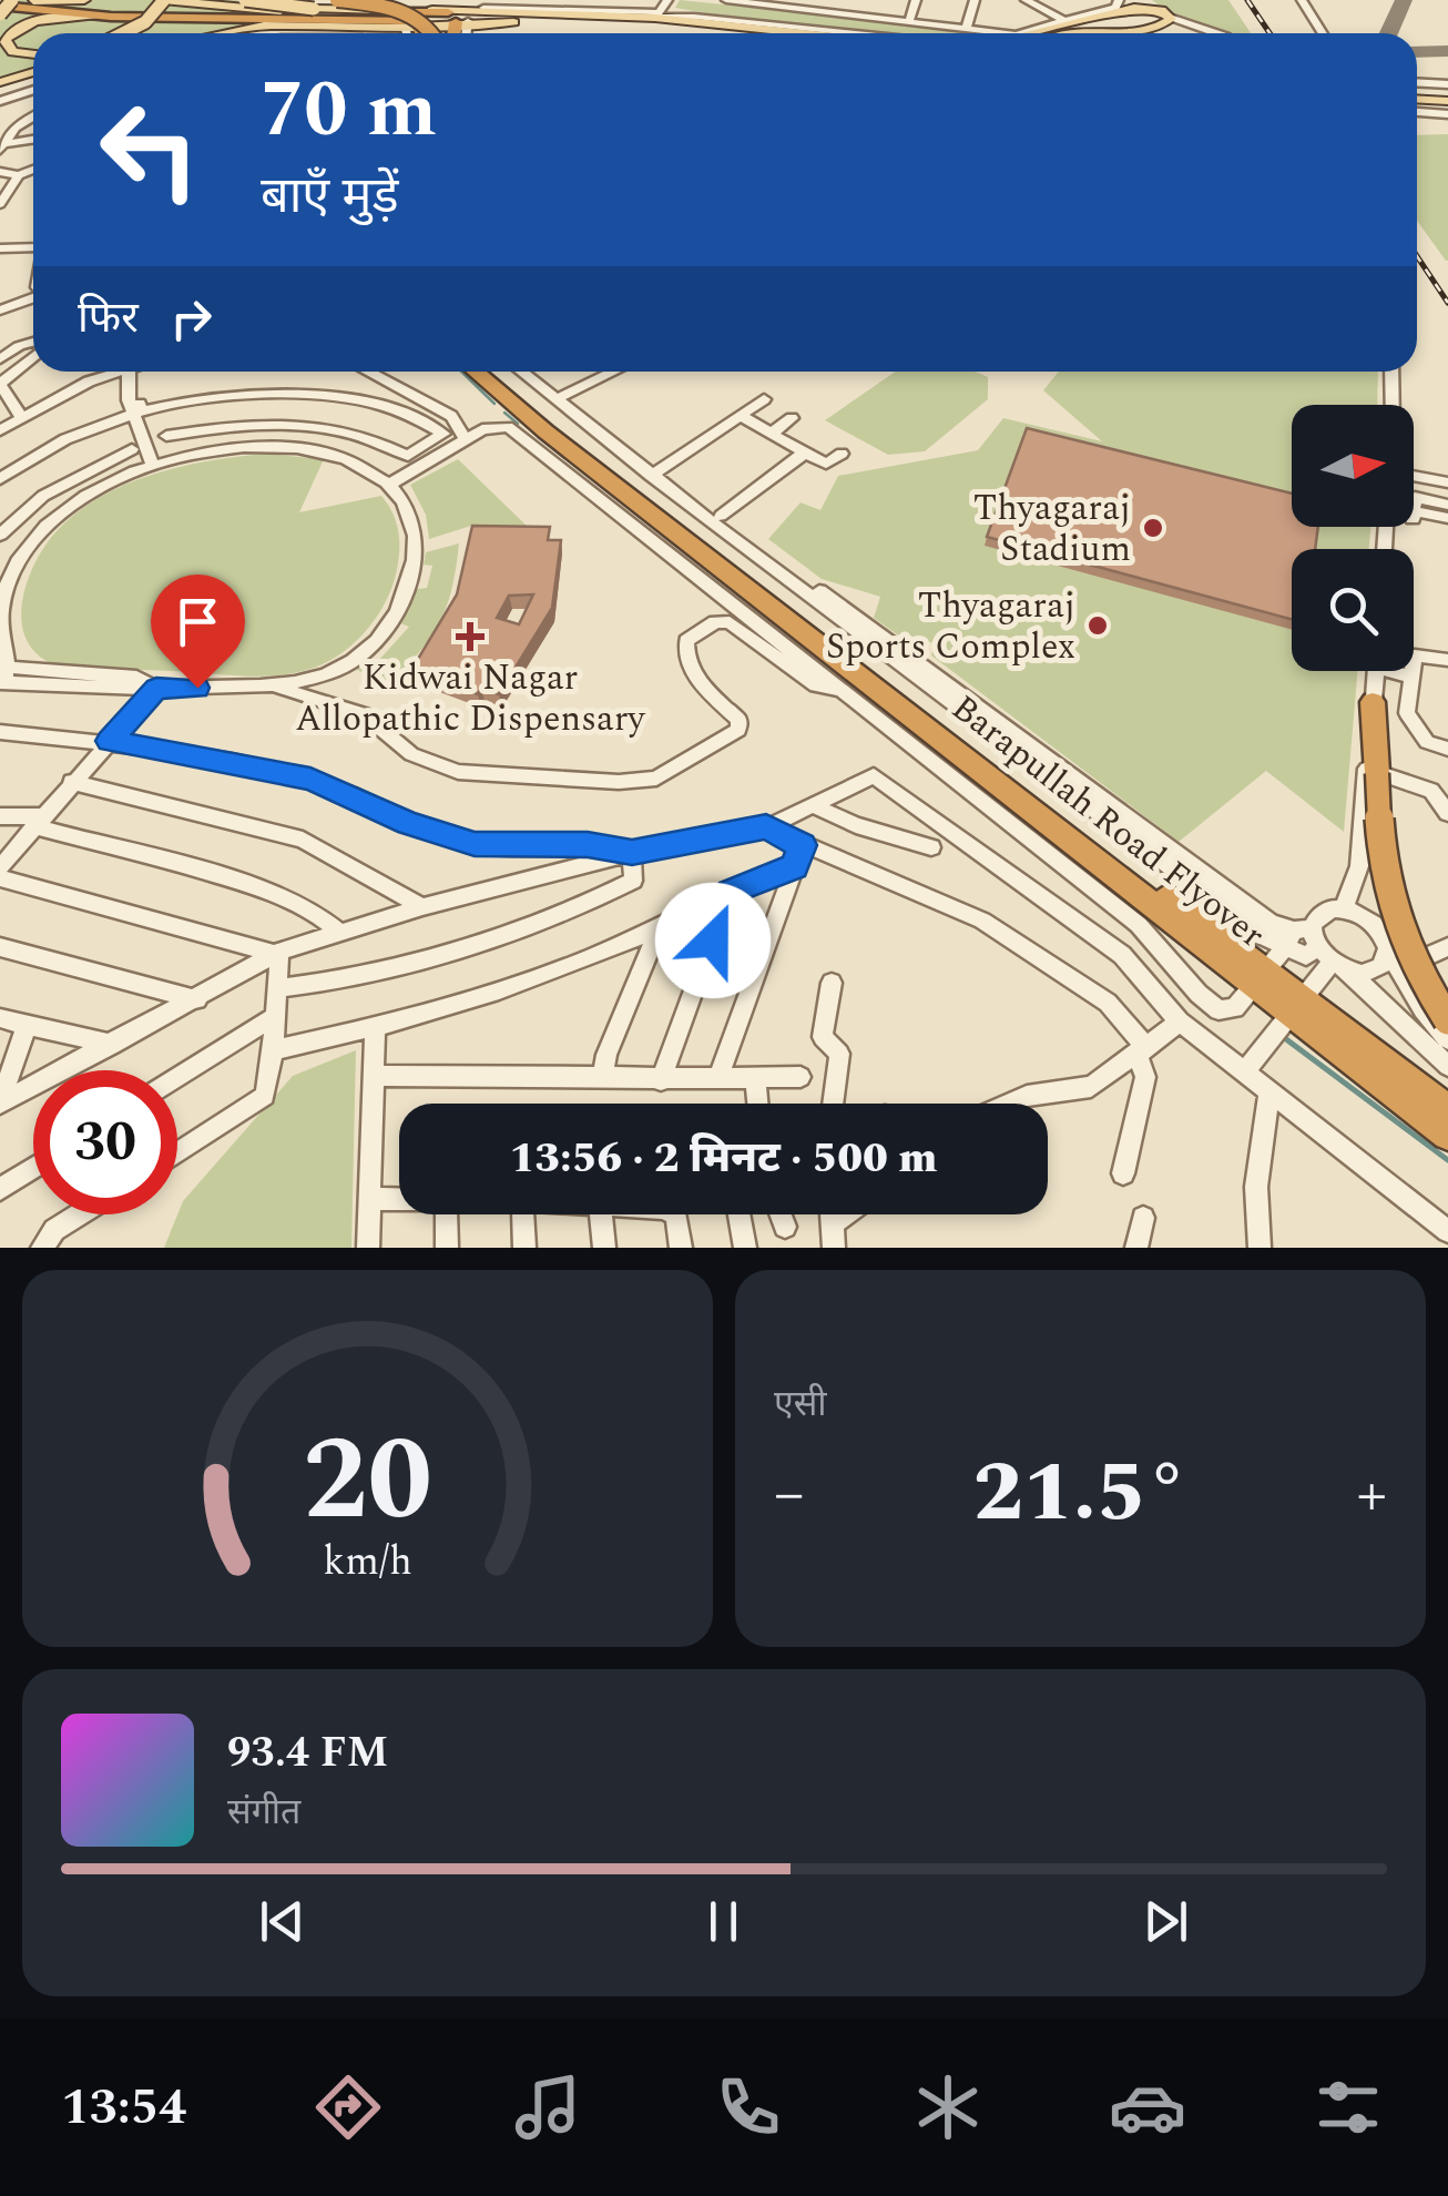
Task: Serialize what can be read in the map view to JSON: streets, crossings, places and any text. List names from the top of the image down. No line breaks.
{"streets":{"highway":["Barapullah Road Flyover"]},"places":{"other":["Thyagaraj Stadium","Thyagaraj Sports Complex"],"health":["Kidwai Nagar Allopathic Dispensary"]},"north":"right","page":{"turn":["70 m","बाएँ मुड़ें"],"then":"फिर","limit":"30","trip":"13:56 · 2 मिनट · 500 m","tile":"एसी","heat":["−","21.5°","+"],"song":["93.4 FM","संगीत"],"tabs":"13:54","gauge":["20","km/h"]}}
